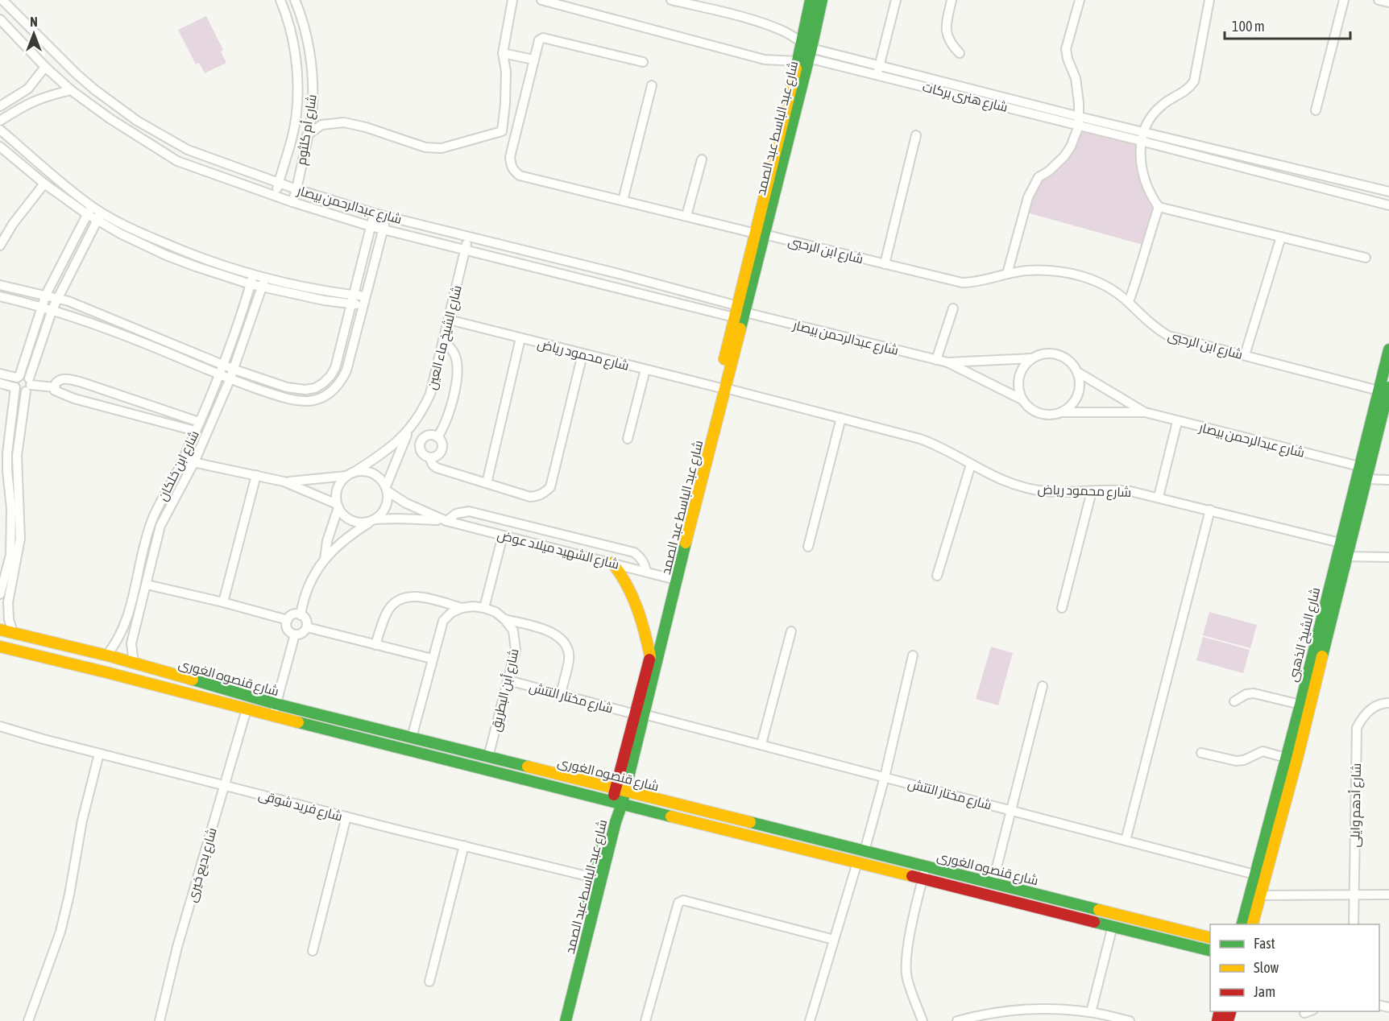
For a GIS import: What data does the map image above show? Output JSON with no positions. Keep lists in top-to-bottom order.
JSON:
{
  "streets": {
    "street": [
      "شارع هنرى بركات",
      "شارع عبد الباسط عبد الصمد",
      "شارع أم كلثوم",
      "شارع عبدالرحمن بيصار",
      "شارع ابن الرحبى",
      "شارع الشيخ ماء العين",
      "شارع محمود رياض",
      "شارع ابن خلكان",
      "شارع الشهيد ميلاد عوض",
      "شارع الشيخ الذهبى",
      "شارع قنصوه الغورى",
      "شارع أبن البطريق",
      "شارع مختار التتش",
      "شارع فريد شوقى",
      "شارع أدهم وايلى",
      "شارع بديع خيرى"
    ]
  },
  "crossings": [
    ["شارع هنرى بركات", "شارع عبد الباسط عبد الصمد"],
    ["شارع عبد الباسط عبد الصمد", "شارع عبدالرحمن بيصار"],
    ["شارع عبد الباسط عبد الصمد", "شارع ابن الرحبى"],
    ["شارع عبد الباسط عبد الصمد", "شارع محمود رياض"],
    ["شارع عبد الباسط عبد الصمد", "شارع الشهيد ميلاد عوض"],
    ["شارع عبد الباسط عبد الصمد", "شارع قنصوه الغورى"],
    ["شارع عبد الباسط عبد الصمد", "شارع مختار التتش"],
    ["شارع عبد الباسط عبد الصمد", "شارع فريد شوقى"],
    ["شارع أم كلثوم", "شارع عبدالرحمن بيصار"],
    ["شارع عبدالرحمن بيصار", "شارع الشيخ ماء العين"],
    ["شارع عبدالرحمن بيصار", "شارع الشيخ الذهبى"],
    ["شارع ابن الرحبى", "شارع الشيخ الذهبى"],
    ["شارع الشيخ ماء العين", "شارع محمود رياض"],
    ["شارع الشيخ ماء العين", "شارع الشهيد ميلاد عوض"],
    ["شارع محمود رياض", "شارع الشيخ الذهبى"],
    ["شارع ابن خلكان", "شارع قنصوه الغورى"],
    ["شارع الشيخ الذهبى", "شارع مختار التتش"],
    ["شارع قنصوه الغورى", "شارع أبن البطريق"],
    ["شارع قنصوه الغورى", "شارع بديع خيرى"],
    ["شارع أبن البطريق", "شارع مختار التتش"],
    ["شارع فريد شوقى", "شارع بديع خيرى"]
  ],
  "legend": ["Fast", "Slow", "Jam"],
  "scale_bar": "100 m",
  "north": "top"
}
